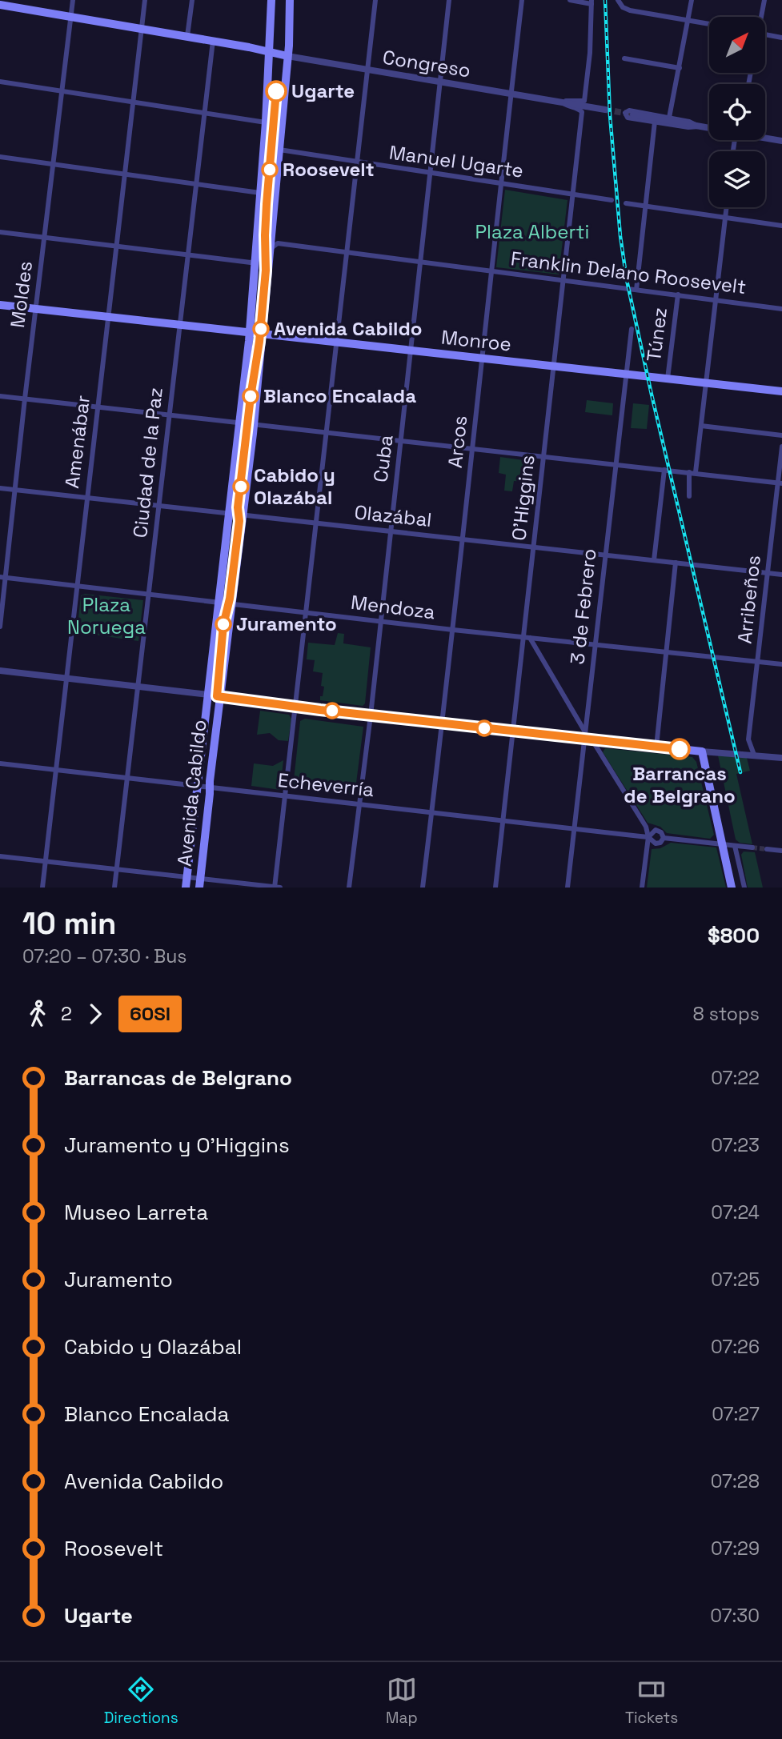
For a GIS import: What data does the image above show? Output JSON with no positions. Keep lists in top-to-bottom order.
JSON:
{
  "streets": {
    "main road": ["Monroe", "Avenida Cabildo"],
    "street": [
      "Congreso",
      "Manuel Ugarte",
      "Franklin Delano Roosevelt",
      "Moldes",
      "Túnez",
      "Amenábar",
      "Arcos",
      "Cuba",
      "Ciudad de la Paz",
      "O'Higgins",
      "Olazábal",
      "Arribeños",
      "3 de Febrero",
      "Mendoza",
      "Echeverría"
    ]
  },
  "crossings": [
    ["Congreso", "Arcos"],
    ["Congreso", "Cuba"],
    ["Congreso", "O'Higgins"],
    ["Congreso", "Avenida Cabildo"],
    ["Manuel Ugarte", "Arcos"],
    ["Manuel Ugarte", "Cuba"],
    ["Manuel Ugarte", "O'Higgins"],
    ["Manuel Ugarte", "Avenida Cabildo"],
    ["Franklin Delano Roosevelt", "Túnez"],
    ["Franklin Delano Roosevelt", "Arcos"],
    ["Franklin Delano Roosevelt", "Cuba"],
    ["Franklin Delano Roosevelt", "O'Higgins"],
    ["Franklin Delano Roosevelt", "Avenida Cabildo"],
    ["Moldes", "Monroe"],
    ["Moldes", "Olazábal"],
    ["Moldes", "Mendoza"],
    ["Túnez", "Monroe"],
    ["Monroe", "Amenábar"],
    ["Monroe", "Arcos"],
    ["Monroe", "Cuba"],
    ["Monroe", "Ciudad de la Paz"],
    ["Monroe", "O'Higgins"],
    ["Monroe", "3 de Febrero"],
    ["Monroe", "Avenida Cabildo"],
    ["Amenábar", "Olazábal"],
    ["Amenábar", "Mendoza"],
    ["Amenábar", "Echeverría"],
    ["Arcos", "Olazábal"],
    ["Arcos", "Mendoza"],
    ["Arcos", "Echeverría"],
    ["Cuba", "Olazábal"],
    ["Cuba", "Mendoza"],
    ["Cuba", "Echeverría"],
    ["Ciudad de la Paz", "Olazábal"],
    ["Ciudad de la Paz", "Mendoza"],
    ["Ciudad de la Paz", "Echeverría"],
    ["O'Higgins", "Olazábal"],
    ["O'Higgins", "Mendoza"],
    ["O'Higgins", "Echeverría"],
    ["Olazábal", "Arribeños"],
    ["Olazábal", "3 de Febrero"],
    ["Olazábal", "Avenida Cabildo"],
    ["Arribeños", "Mendoza"],
    ["3 de Febrero", "Mendoza"],
    ["3 de Febrero", "Echeverría"],
    ["Mendoza", "Avenida Cabildo"],
    ["Echeverría", "Avenida Cabildo"]
  ],
  "parks": ["Plaza Alberti", "Plaza Noruega"],
  "places": [
    "Ugarte",
    "Roosevelt",
    "Avenida Cabildo",
    "Blanco Encalada",
    "Cabido y Olazábal",
    "Juramento",
    "Barrancas de Belgrano"
  ],
  "lines": ["bus line 60SI"],
  "north": "top right",
  "page": {
    "heading": ["10 min", "07:20 – 07:30 · Bus", "$800"],
    "legs": ["2", "60SI", "8 stops"],
    "list": [
      {
        "name": "Barrancas de Belgrano",
        "value": "07:22"
      },
      {
        "name": "Juramento y O'Higgins",
        "value": "07:23"
      },
      {
        "name": "Museo Larreta",
        "value": "07:24"
      },
      {
        "name": "Juramento",
        "value": "07:25"
      },
      {
        "name": "Cabido y Olazábal",
        "value": "07:26"
      },
      {
        "name": "Blanco Encalada",
        "value": "07:27"
      },
      {
        "name": "Avenida Cabildo",
        "value": "07:28"
      },
      {
        "name": "Roosevelt",
        "value": "07:29"
      },
      {
        "name": "Ugarte",
        "value": "07:30"
      }
    ],
    "tabs": ["Directions", "Map", "Tickets"]
  }
}
